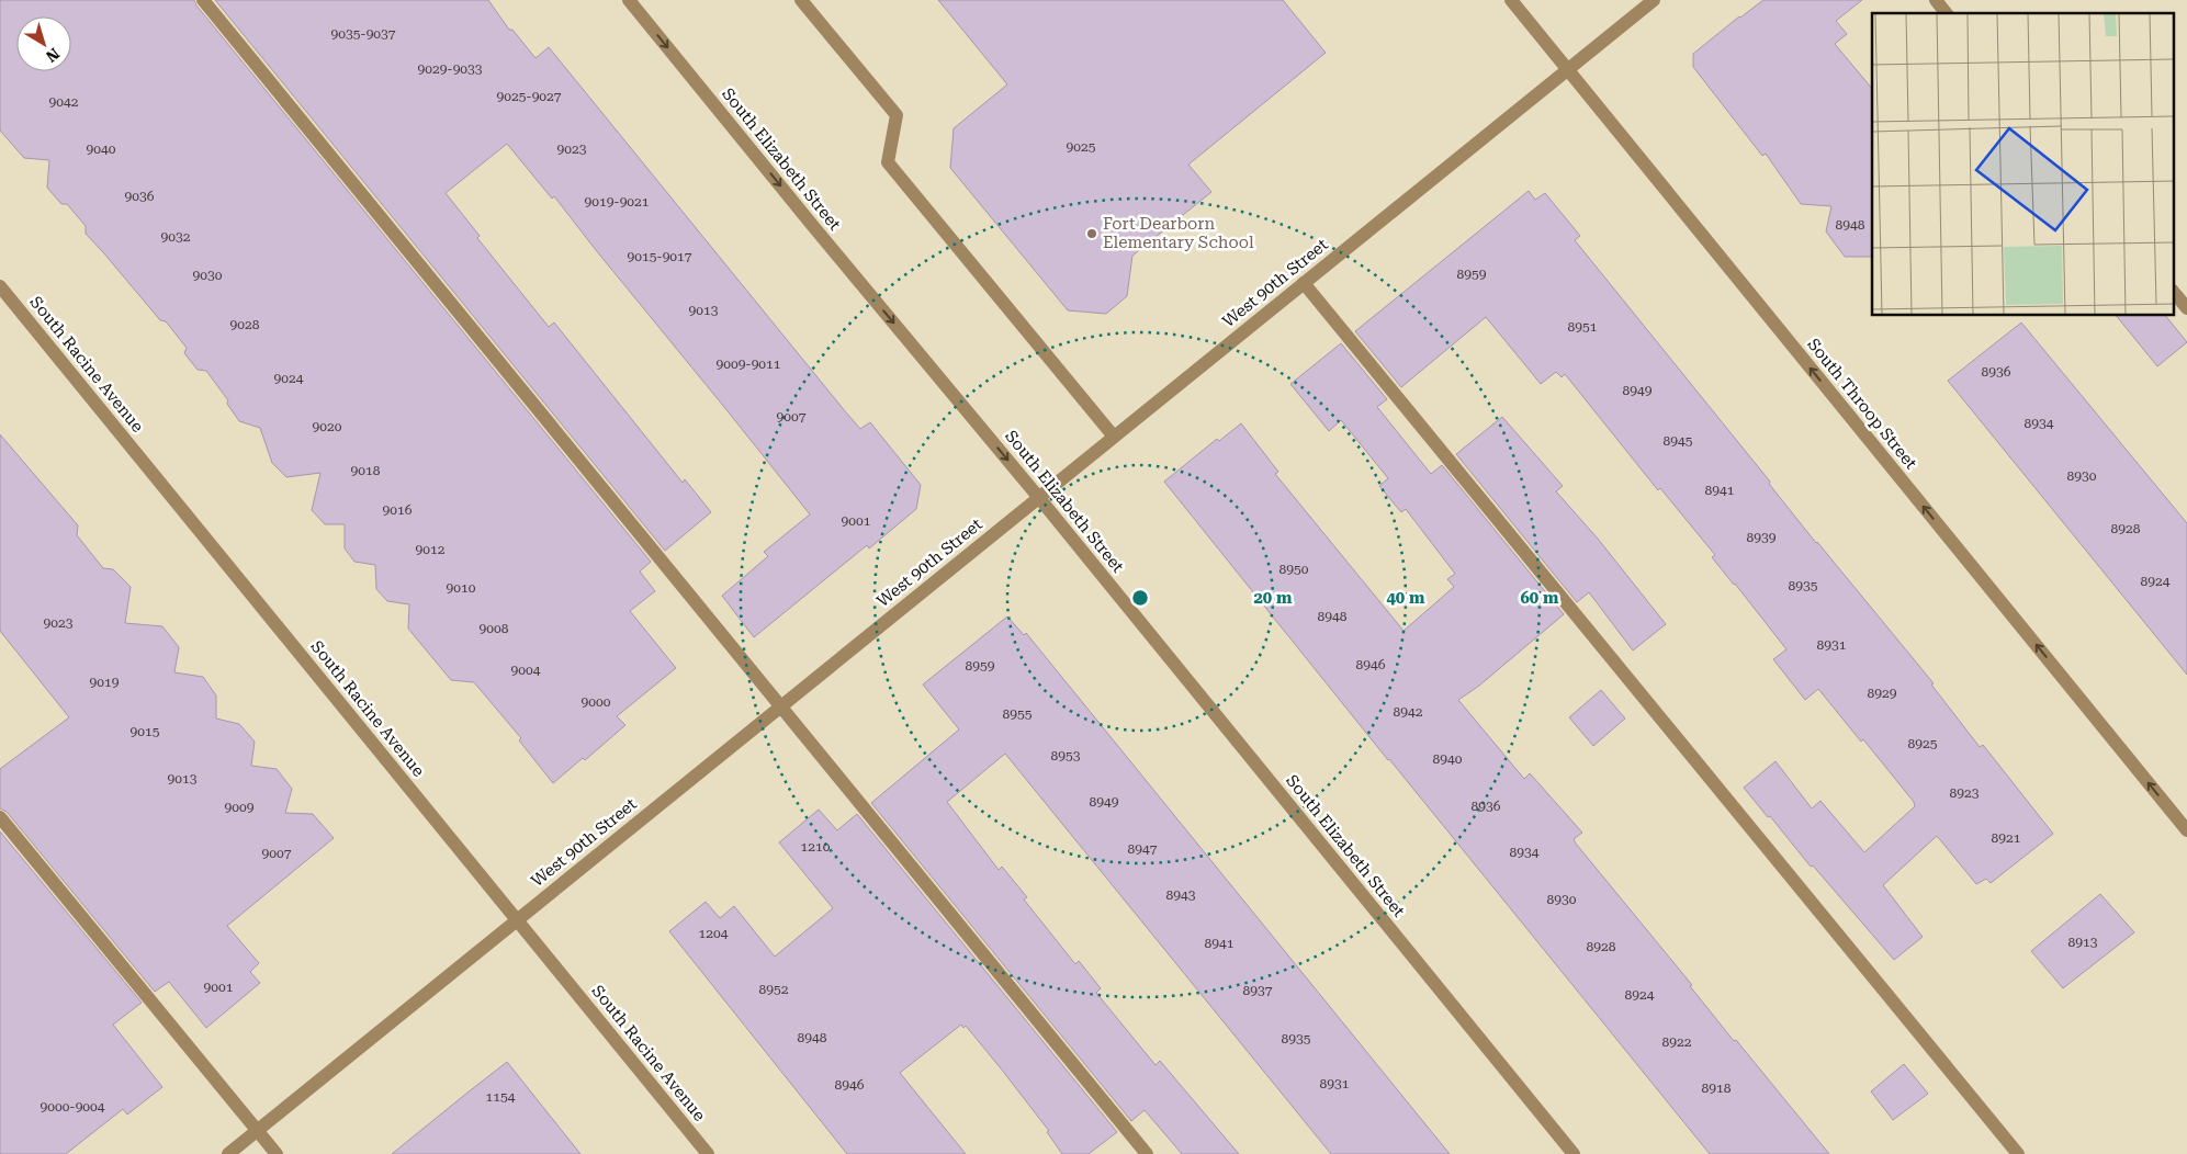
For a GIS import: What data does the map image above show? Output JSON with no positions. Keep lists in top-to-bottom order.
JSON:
{
  "streets": {
    "street": [
      "South Elizabeth Street",
      "West 90th Street",
      "South Racine Avenue",
      "South Throop Street"
    ]
  },
  "crossings": [
    ["South Elizabeth Street", "West 90th Street"],
    ["West 90th Street", "South Racine Avenue"],
    ["West 90th Street", "South Throop Street"]
  ],
  "one_way": ["South Throop Street"],
  "places": ["Fort Dearborn Elementary School"],
  "house_numbers": [
    "9035-9037",
    "9029-9033",
    "9025-9027",
    "9042",
    "9025",
    "9040",
    "9023",
    "9036",
    "9019-9021",
    "8948",
    "9032",
    "9015-9017",
    "8959",
    "9030",
    "9013",
    "9028",
    "8951",
    "9009-9011",
    "8936",
    "9024",
    "8949",
    "9007",
    "8934",
    "9020",
    "8945",
    "9018",
    "8930",
    "8941",
    "9016",
    "9001",
    "8928",
    "8939",
    "9012",
    "8950",
    "8924",
    "8935",
    "9010",
    "8948",
    "9023",
    "9008",
    "8931",
    "8946",
    "8959",
    "9004",
    "9019",
    "8929",
    "9000",
    "8942",
    "8955",
    "9015",
    "8925",
    "8953",
    "8940",
    "9013",
    "8923",
    "8949",
    "8936",
    "9009",
    "8921",
    "1210",
    "8947",
    "8934",
    "9007",
    "8943",
    "8930",
    "1204",
    "8913",
    "8941",
    "8928",
    "9001",
    "8952",
    "8937",
    "8924",
    "8948",
    "8935",
    "8922",
    "8931",
    "8946",
    "8918",
    "1154",
    "9000-9004"
  ],
  "north": "bottom right",
  "rings": ["20 m", "40 m", "60 m"]
}
